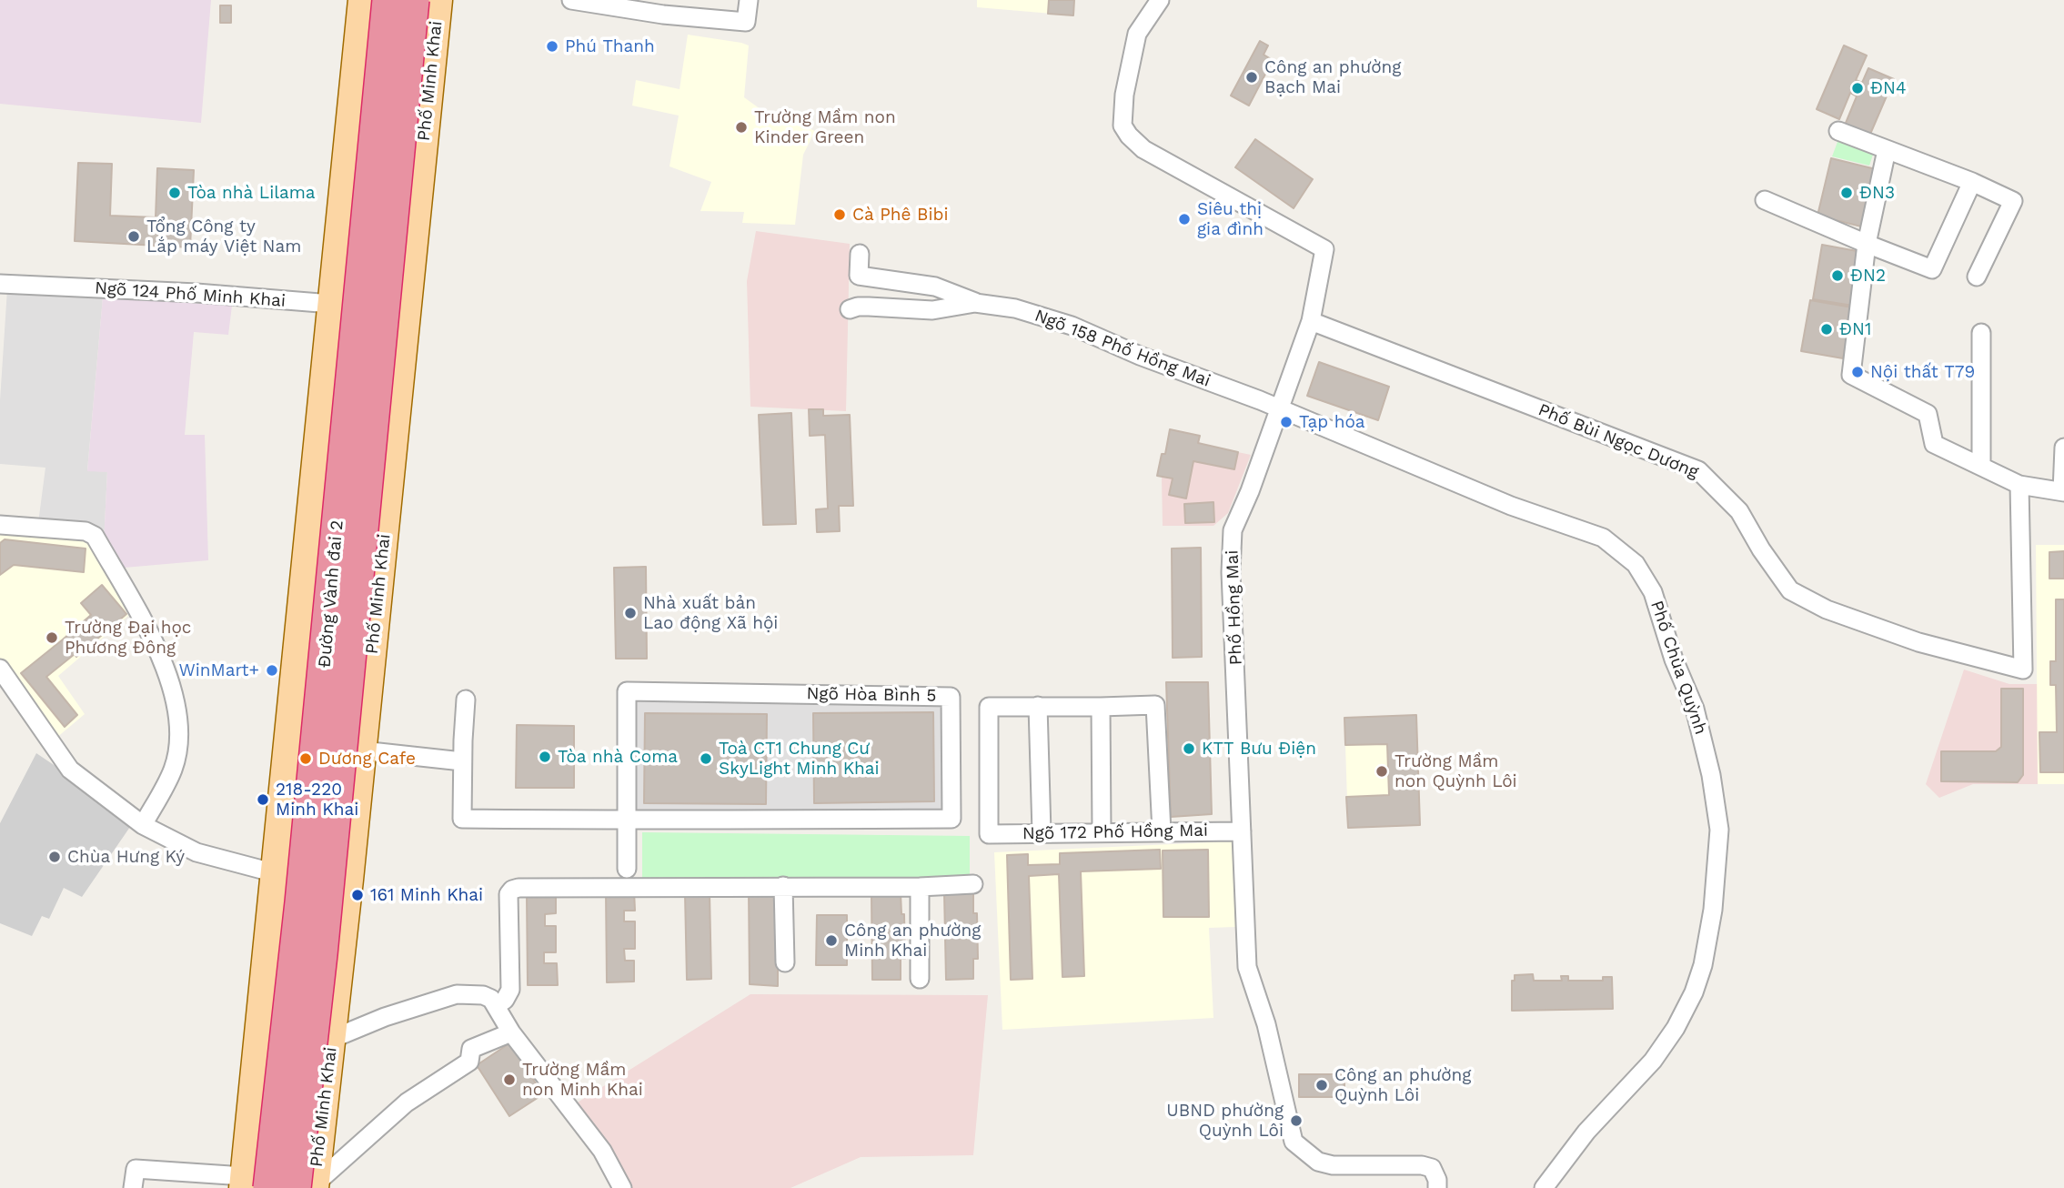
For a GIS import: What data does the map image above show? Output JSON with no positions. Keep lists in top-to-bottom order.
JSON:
{
  "streets": {
    "highway": ["Đường Vành đai 2"],
    "main road": ["Phố Minh Khai"],
    "street": [
      "Ngõ 124 Phố Minh Khai",
      "Ngõ 158 Phố Hồng Mai",
      "Phố Bùi Ngọc Dương",
      "Phố Hồng Mai",
      "Phố Chùa Quỳnh",
      "Ngõ Hòa Bình 5",
      "Ngõ 172 Phố Hồng Mai"
    ]
  },
  "crossings": [
    ["Phố Minh Khai", "Đường Vành đai 2"],
    ["Ngõ 158 Phố Hồng Mai", "Phố Hồng Mai"],
    ["Ngõ 158 Phố Hồng Mai", "Phố Chùa Quỳnh"],
    ["Phố Bùi Ngọc Dương", "Phố Hồng Mai"],
    ["Phố Hồng Mai", "Phố Chùa Quỳnh"],
    ["Phố Hồng Mai", "Ngõ 172 Phố Hồng Mai"]
  ],
  "places": [
    "Phú Thanh",
    "Công an phường Bạch Mai",
    "ĐN4",
    "Trường Mầm non Kinder Green",
    "Tòa nhà Lilama",
    "ĐN3",
    "Cà Phê Bibi",
    "Siêu thị gia đình",
    "Tổng Công ty Lắp máy Việt Nam",
    "ĐN2",
    "ĐN1",
    "Nội thất T79",
    "Tạp hóa",
    "Nhà xuất bản Lao động Xã hội",
    "Trường Đại học Phương Đông",
    "WinMart+",
    "KTT Bưu Điện",
    "Tòa nhà Coma",
    "Dương Cafe",
    "Toà CT1 Chung Cư SkyLight Minh Khai",
    "Trường Mầm non Quỳnh Lôi",
    "218-220 Minh Khai",
    "Chùa Hưng Ký",
    "161 Minh Khai",
    "Công an phường Minh Khai",
    "Trường Mầm non Minh Khai",
    "Công an phường Quỳnh Lôi",
    "UBND phường Quỳnh Lôi"
  ]
}
